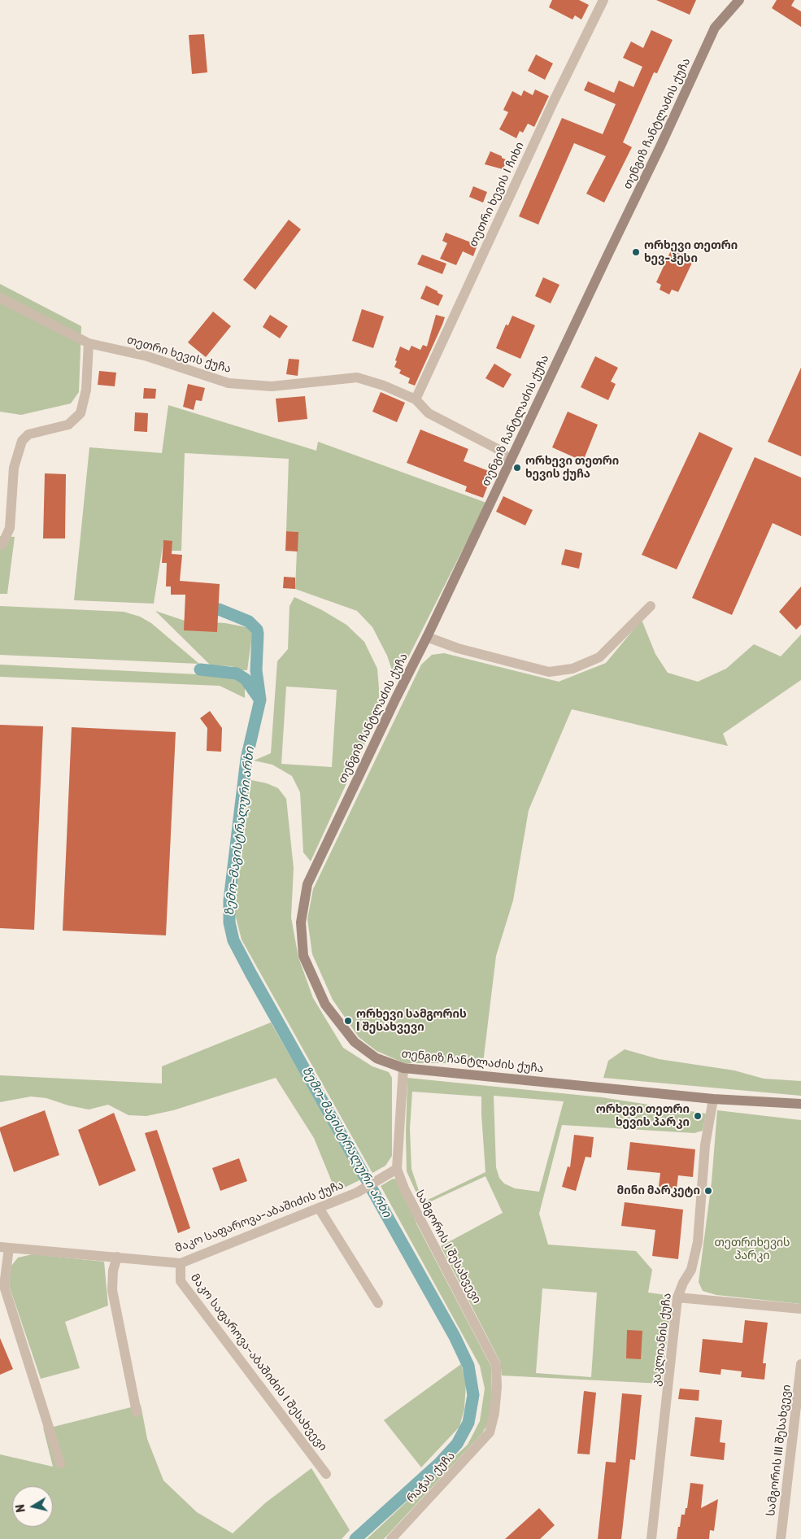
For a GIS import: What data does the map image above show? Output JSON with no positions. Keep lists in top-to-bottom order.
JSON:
{
  "streets": {
    "street": [
      "თენგიზ ჩანტლაძის ქუჩა",
      "თეთრი ხევის I ჩიხი",
      "თეთრი ხევის ქუჩა",
      "მაკო საფაროვა-აბაშიძის ქუჩა",
      "სამგორის I შესახვევი",
      "კაკლიანის ქუჩა",
      "მაკო საფაროვა-აბაშიძის I შესახვევი",
      "სამგორის III შესახვევი",
      "რაჭას ქუჩა"
    ]
  },
  "crossings": [
    ["თენგიზ ჩანტლაძის ქუჩა", "თეთრი ხევის ქუჩა"],
    ["თენგიზ ჩანტლაძის ქუჩა", "სამგორის I შესახვევი"],
    ["თენგიზ ჩანტლაძის ქუჩა", "კაკლიანის ქუჩა"],
    ["თეთრი ხევის I ჩიხი", "თეთრი ხევის ქუჩა"],
    ["მაკო საფაროვა-აბაშიძის ქუჩა", "სამგორის I შესახვევი"],
    ["მაკო საფაროვა-აბაშიძის ქუჩა", "მაკო საფაროვა-აბაშიძის I შესახვევი"],
    ["სამგორის I შესახვევი", "რაჭას ქუჩა"]
  ],
  "water": ["ზემო-მაგისტრალური არხი"],
  "parks": ["თეთრიხევის პარკი"],
  "places": [
    "ორხევი თეთრი ხევ-ჰესი",
    "ორხევი თეთრი ხევის ქუჩა",
    "ორხევი სამგორის I შესახვევი",
    "ორხევი თეთრი ხევის პარკი",
    "მინი მარკეტი"
  ],
  "north": "left"
}
